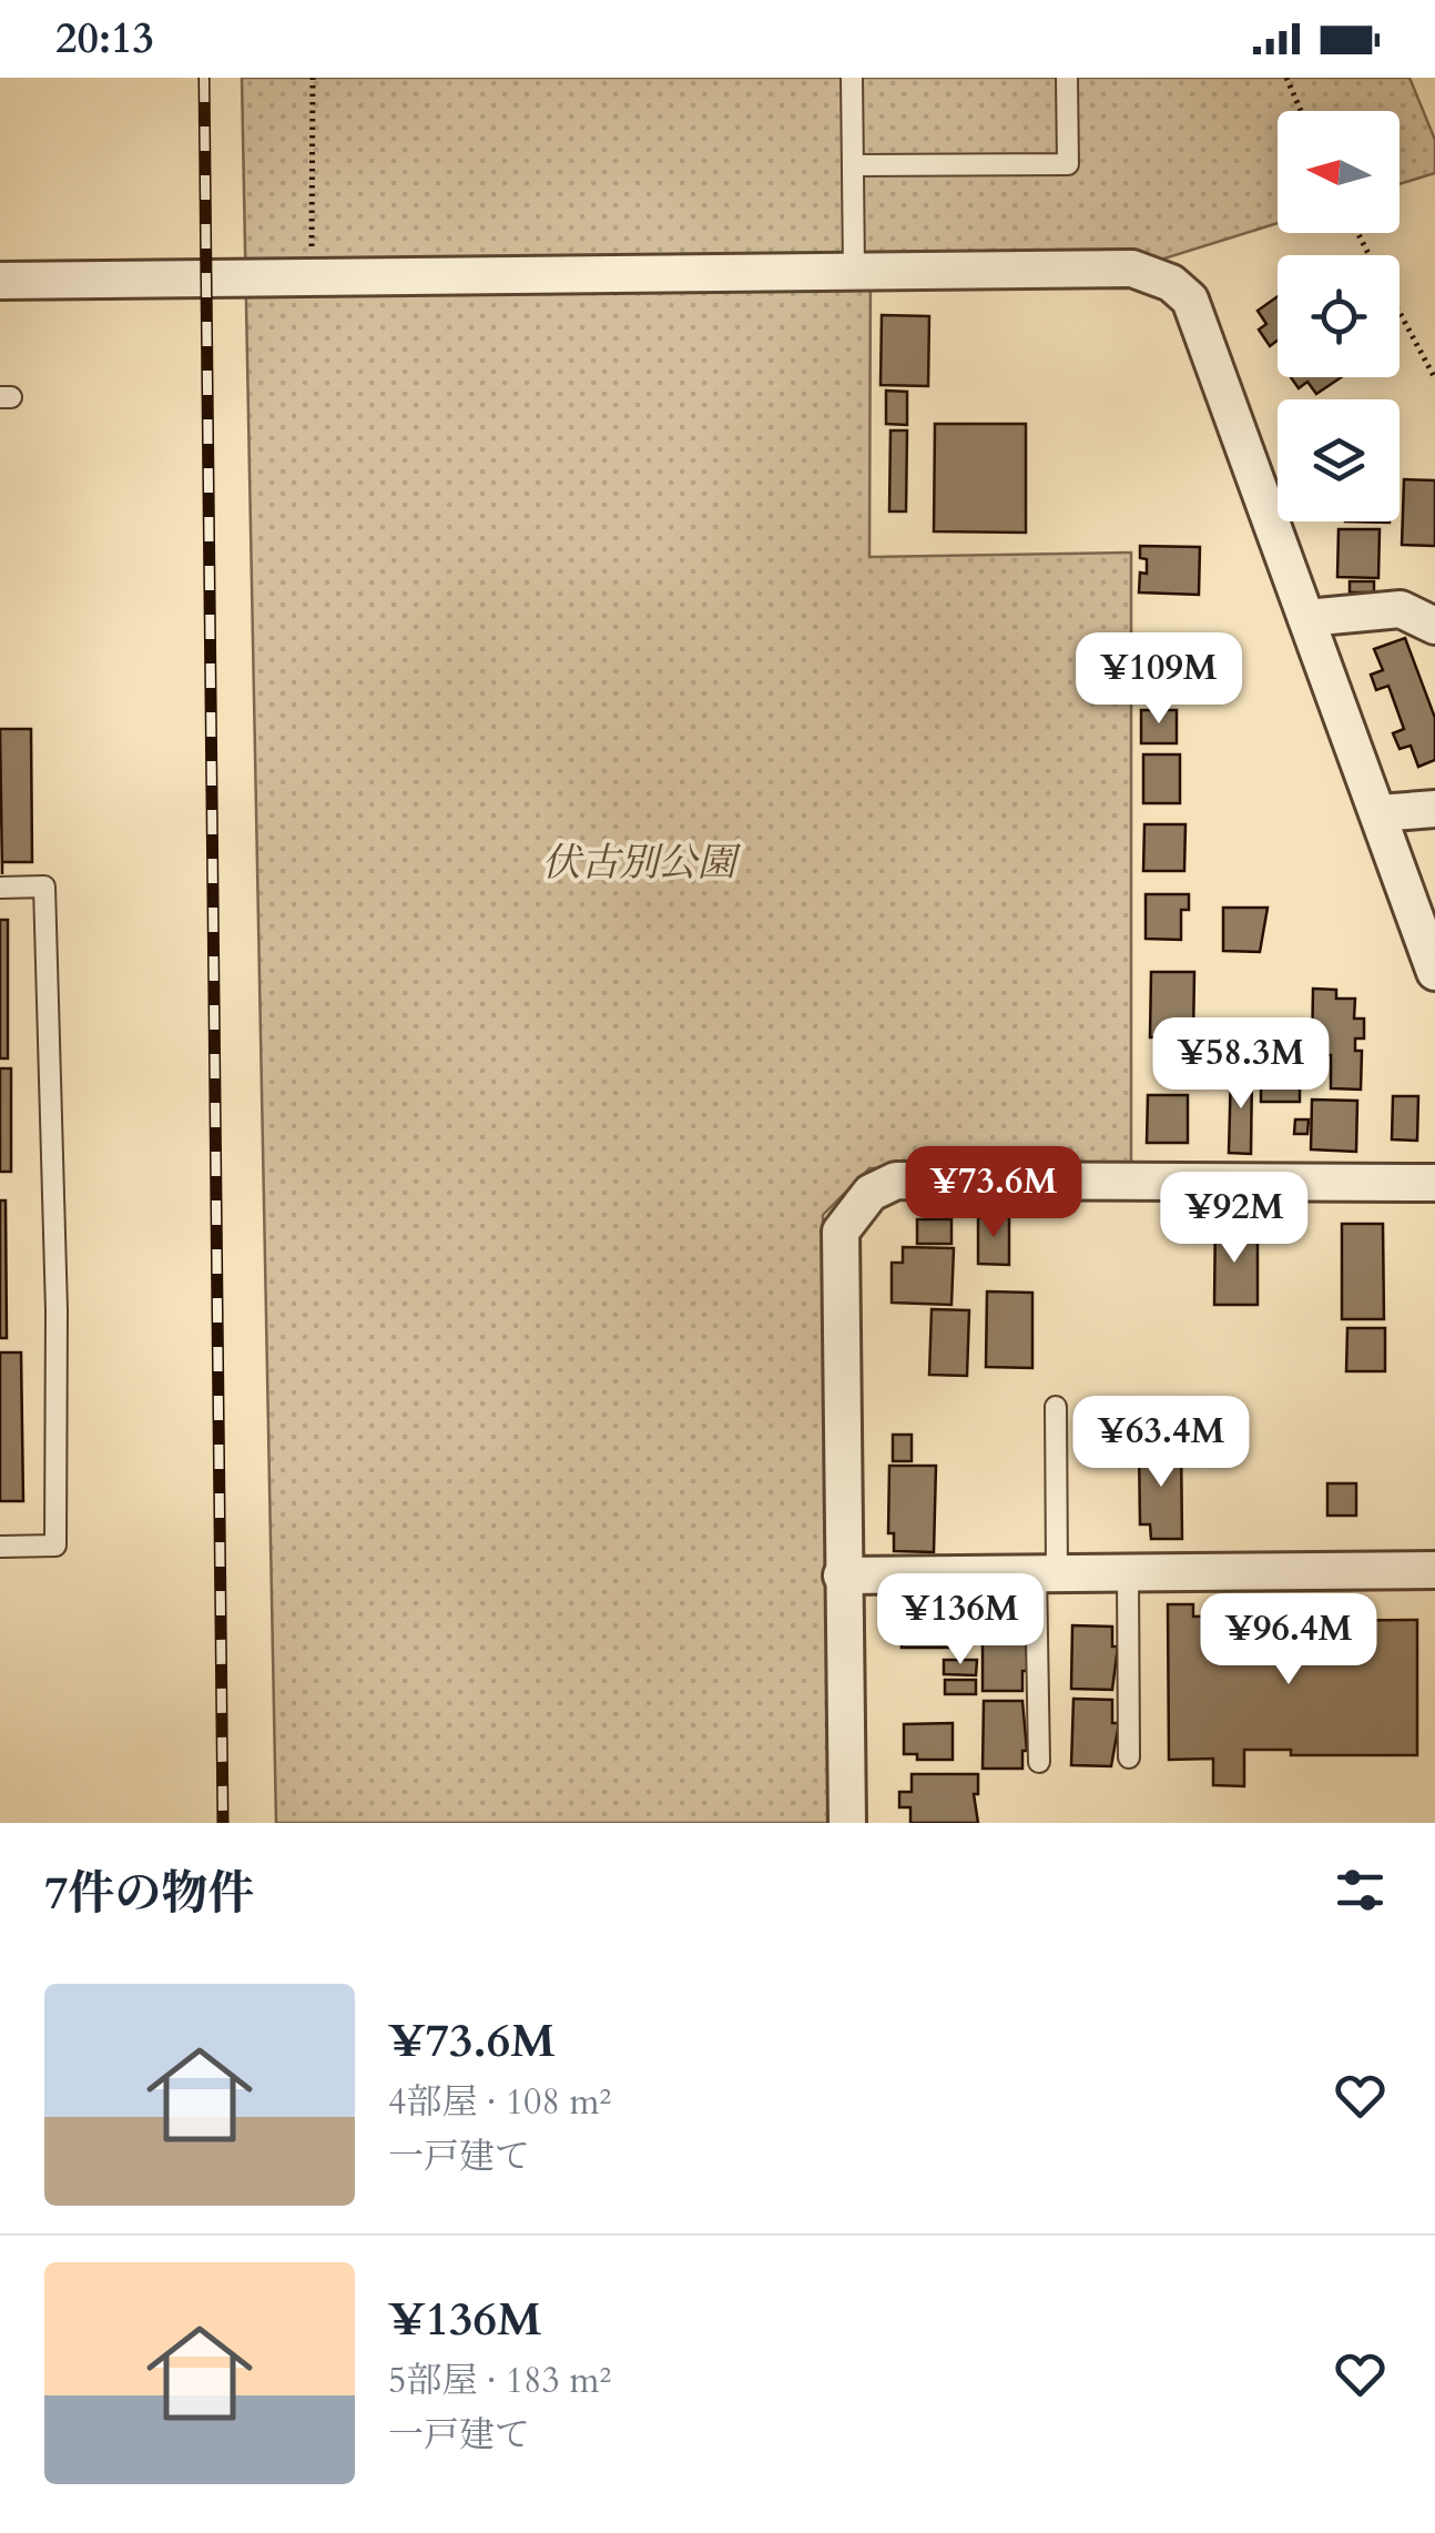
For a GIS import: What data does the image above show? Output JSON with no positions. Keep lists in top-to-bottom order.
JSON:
{
  "parks": ["伏古別公園"],
  "north": "left",
  "page": {
    "status": "20:13",
    "price": [
      "¥109M",
      "¥58.3M",
      "¥73.6M",
      "¥92M",
      "¥63.4M",
      "¥136M",
      "¥96.4M"
    ],
    "heading": "7件の物件",
    "list": [
      {
        "name": "¥73.6M",
        "note": "4部屋 · 108 m² · 一戸建て"
      },
      {
        "name": "¥136M",
        "note": "5部屋 · 183 m² · 一戸建て"
      }
    ]
  }
}
